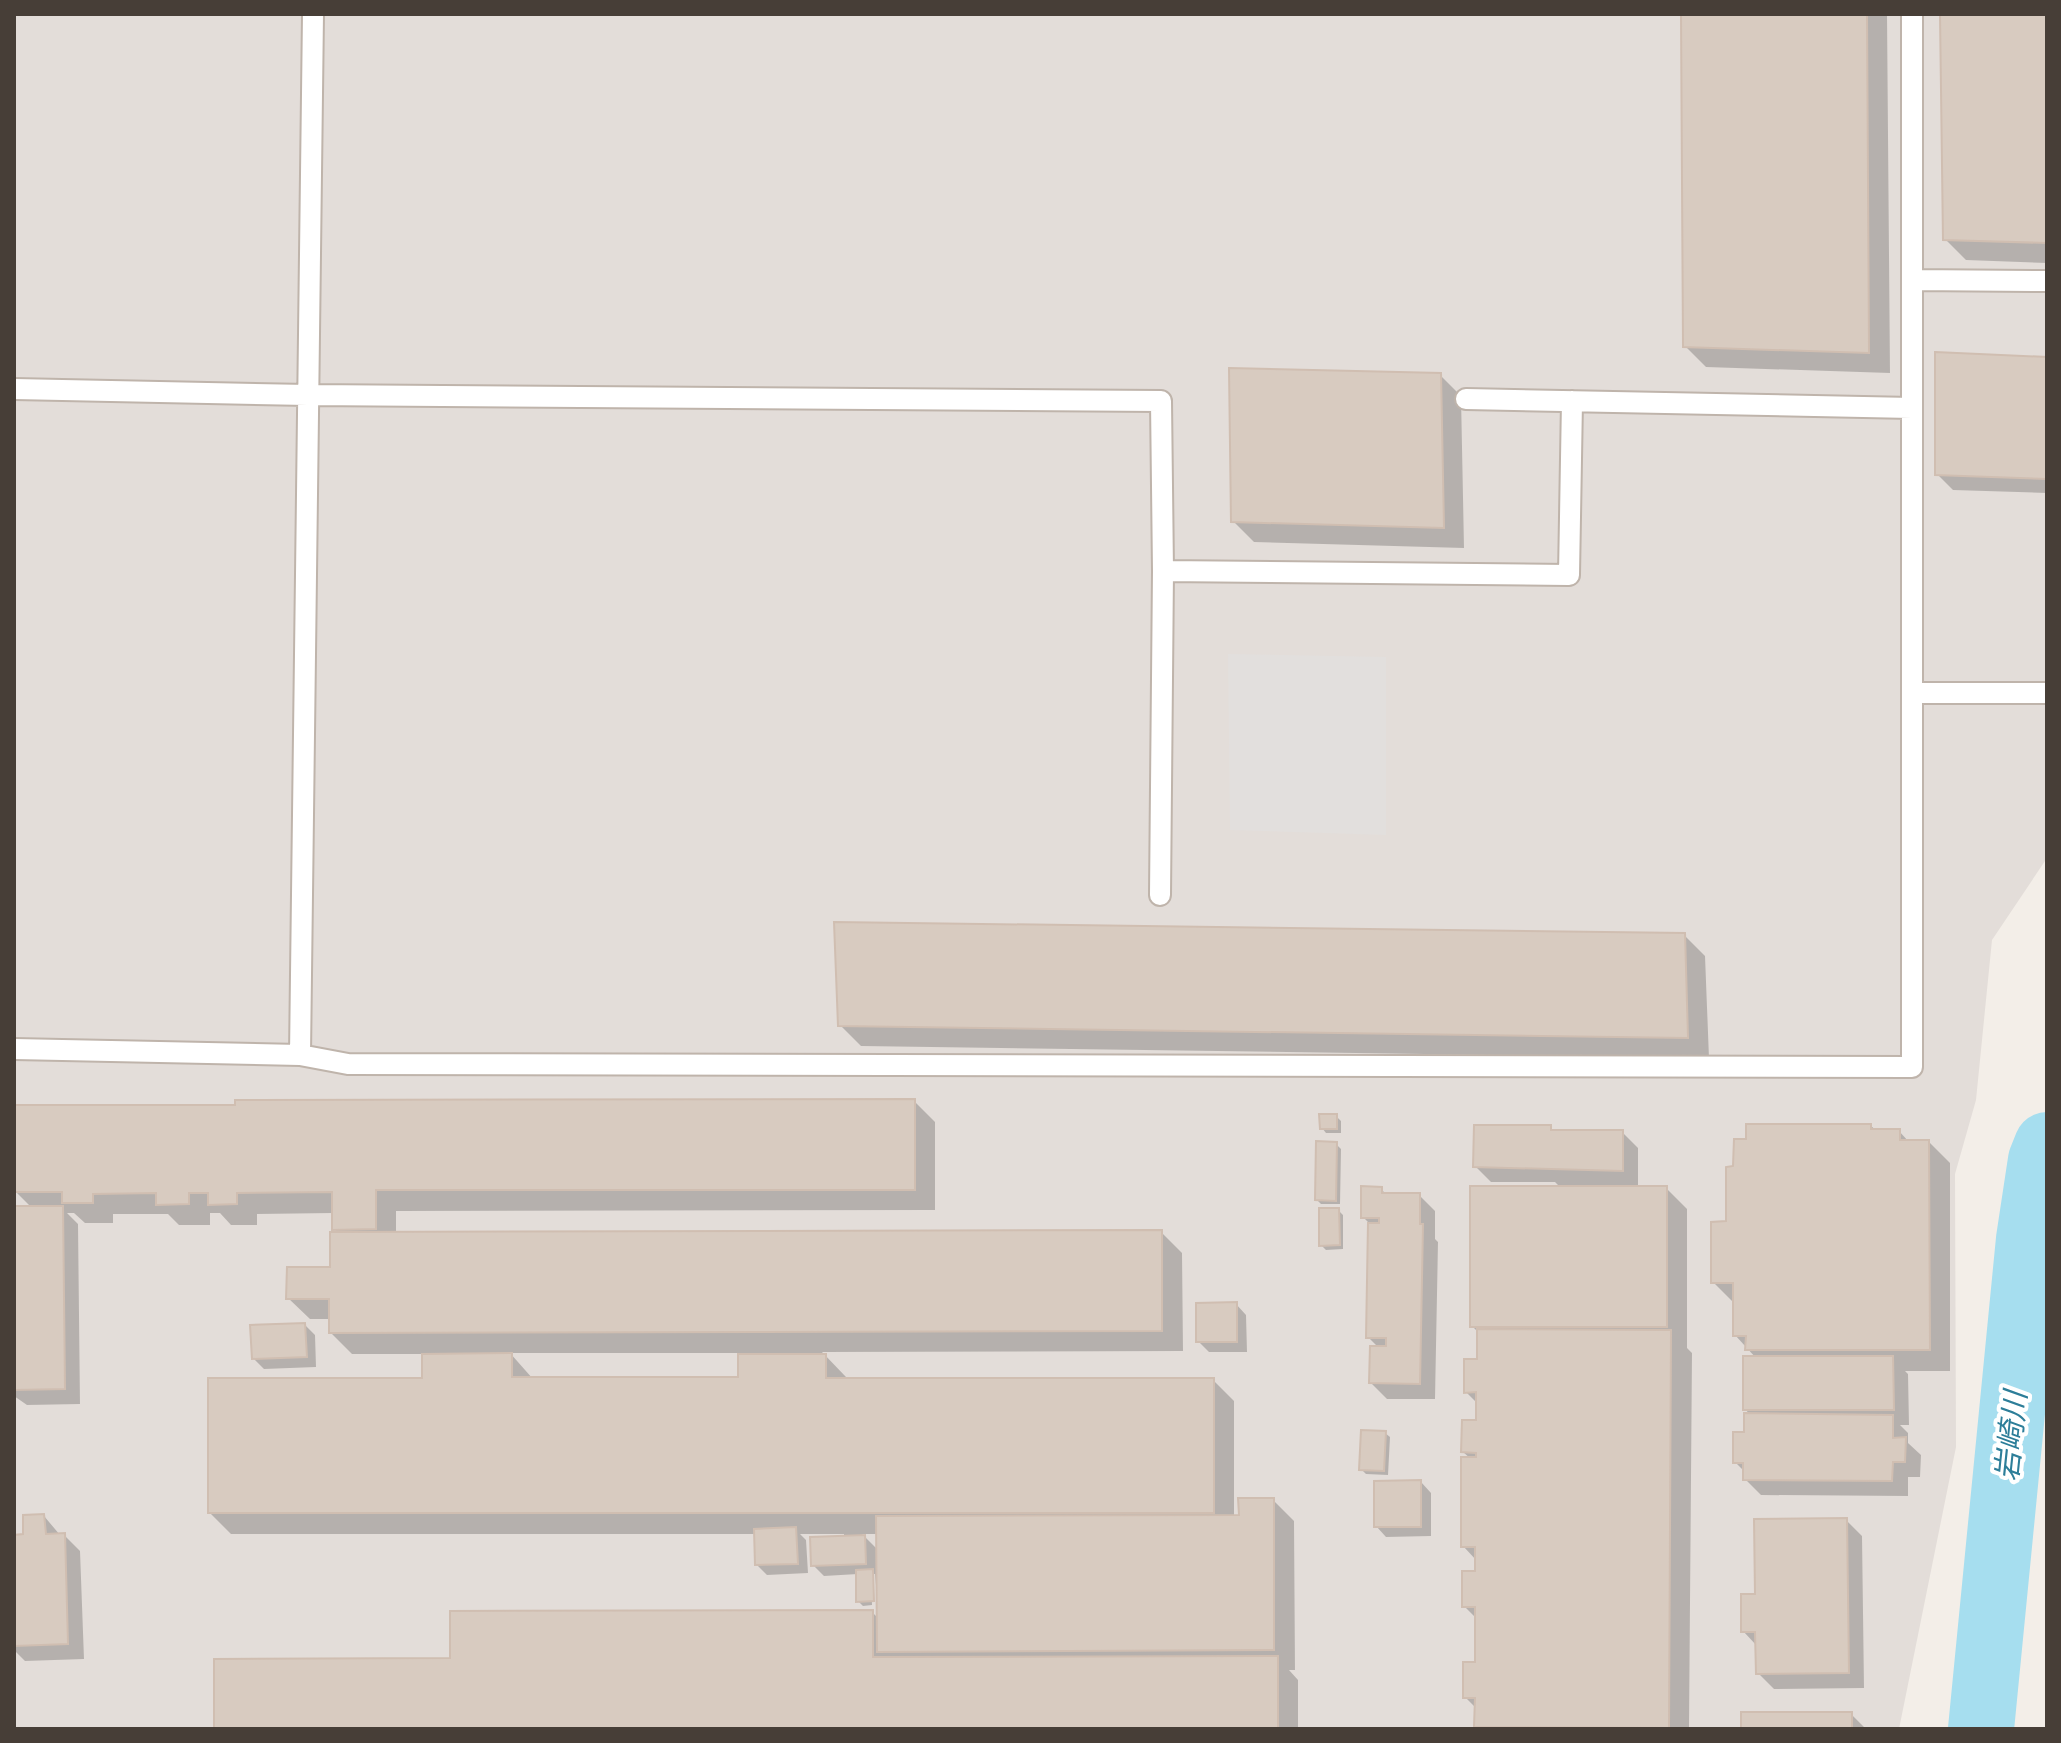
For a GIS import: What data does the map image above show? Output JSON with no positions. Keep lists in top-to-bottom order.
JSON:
{
  "water": ["岩崎川"]
}
